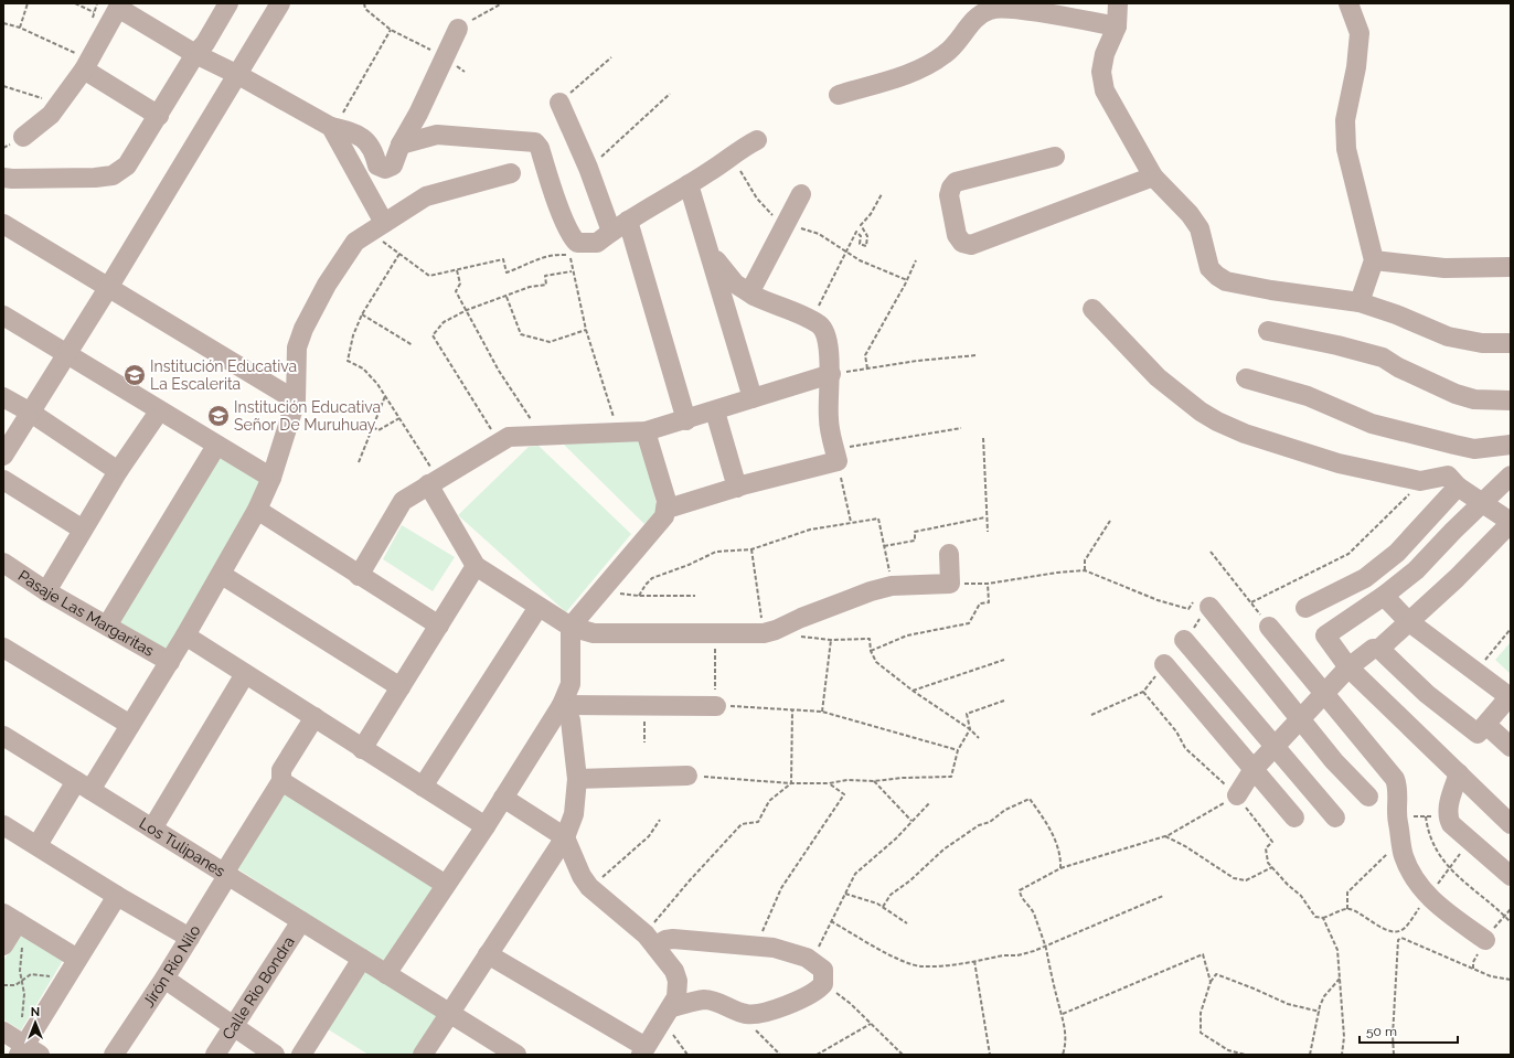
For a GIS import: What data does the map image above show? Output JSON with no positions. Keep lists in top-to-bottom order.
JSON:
{
  "streets": {
    "street": [
      "Pasaje Las Margaritas",
      "Los Tulipanes",
      "Jirón Rio Nilo",
      "Calle Rio Bondra"
    ]
  },
  "crossings": [
    ["Los Tulipanes", "Jirón Rio Nilo"],
    ["Los Tulipanes", "Calle Rio Bondra"]
  ],
  "places": {
    "school or university": ["Institución Educativa La Escalerita", "Institución Educativa Señor De Muruhuay"]
  },
  "scale_bar": "50 m",
  "north": "top"
}
